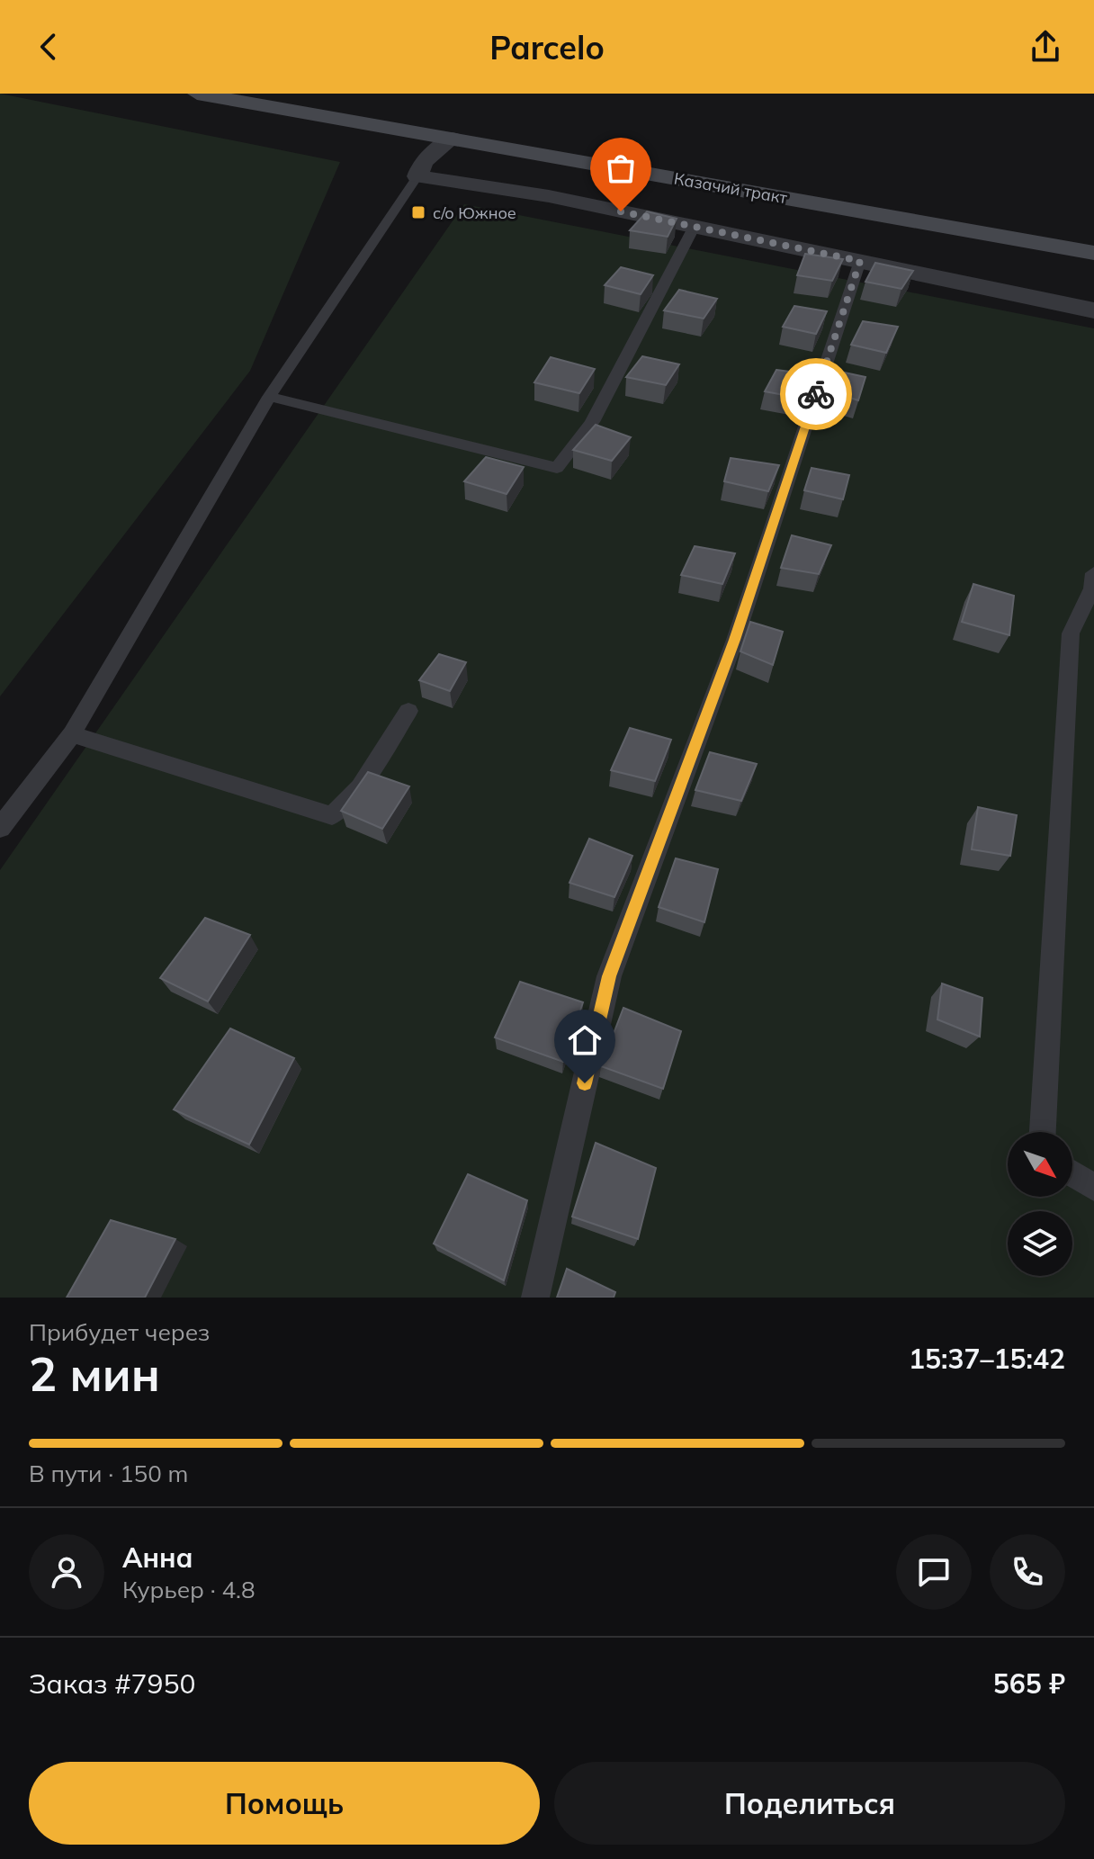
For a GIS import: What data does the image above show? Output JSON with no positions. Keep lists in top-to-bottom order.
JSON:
{
  "streets": {
    "main road": ["Казачий тракт"]
  },
  "places": {
    "transit": ["с/о Южное"]
  },
  "north": "bottom right",
  "page": {
    "header": "Parcelo",
    "heading": ["2 мин", "Прибудет через", "15:37–15:42"],
    "panel": [
      "Анна",
      "Курьер · 4.8",
      "Заказ #7950",
      "565 ₽"
    ],
    "bar": "В пути · 150 m",
    "buttons": ["Помощь", "Поделиться"]
  }
}
